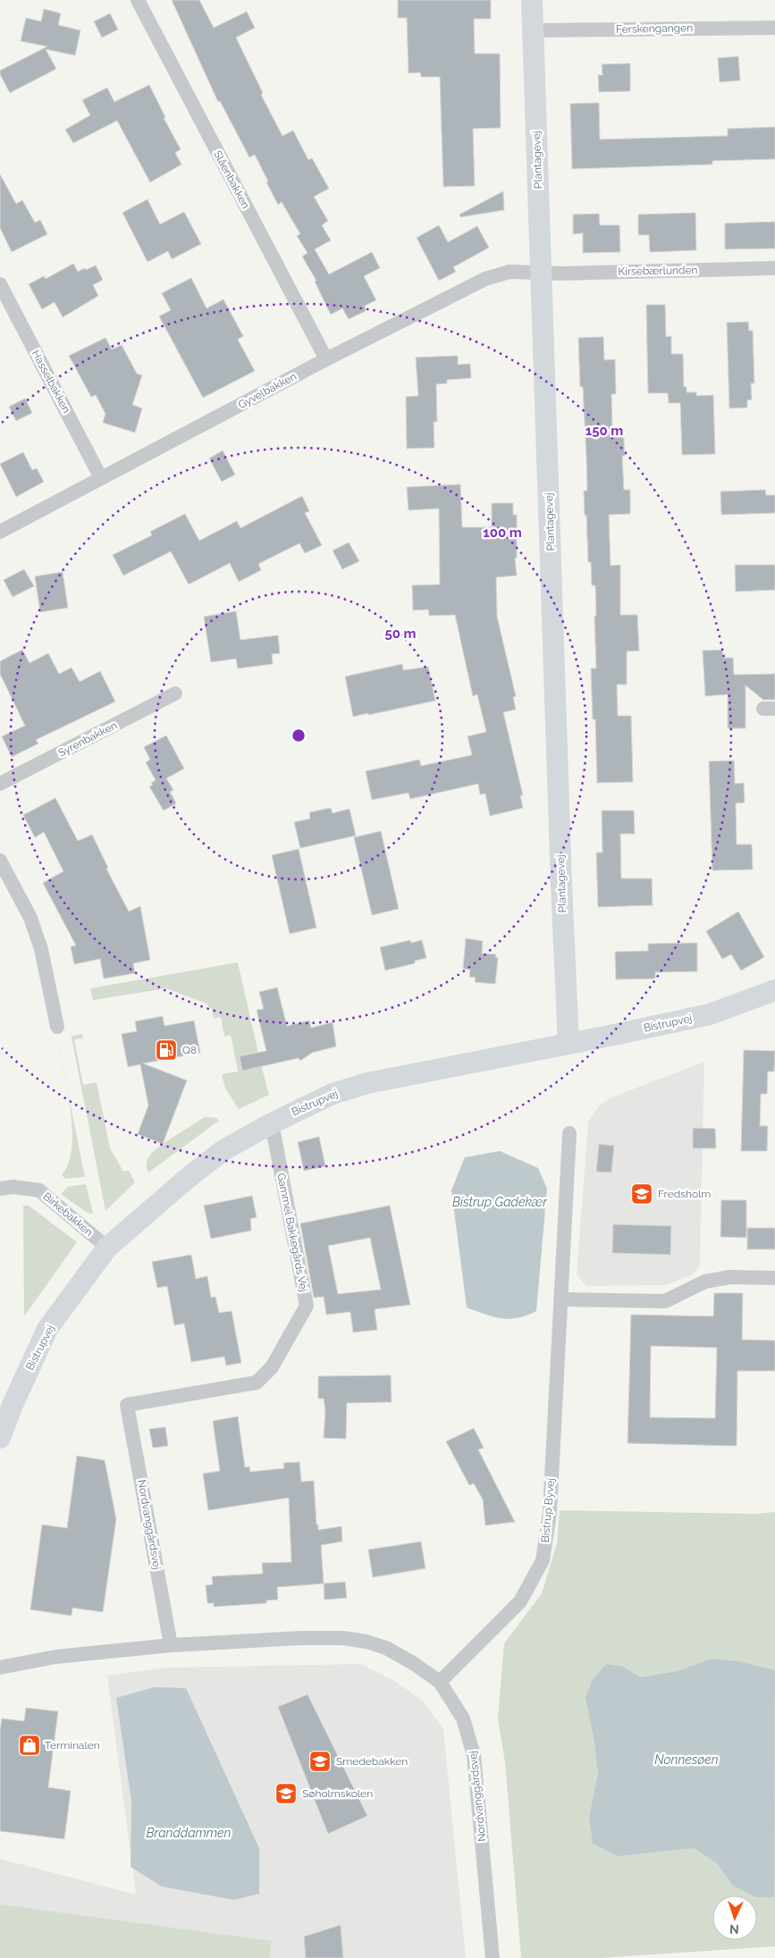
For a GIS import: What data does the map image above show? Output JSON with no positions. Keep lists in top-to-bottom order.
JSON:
{
  "streets": {
    "street": [
      "Ferskengangen",
      "Plantagevej",
      "Slåenbakken",
      "Kirsebærlunden",
      "Hasselbakken",
      "Gyvelbakken",
      "Syrenbakken",
      "Bistrupvej",
      "Birkebakken",
      "Gammel Bakkegårds Vej",
      "Bistrup Byvej",
      "Nordvanggårdsvej"
    ]
  },
  "crossings": [
    ["Ferskengangen", "Plantagevej"],
    ["Plantagevej", "Kirsebærlunden"],
    ["Plantagevej", "Gyvelbakken"],
    ["Plantagevej", "Bistrupvej"],
    ["Slåenbakken", "Gyvelbakken"],
    ["Kirsebærlunden", "Gyvelbakken"],
    ["Hasselbakken", "Gyvelbakken"],
    ["Bistrupvej", "Birkebakken"],
    ["Bistrupvej", "Gammel Bakkegårds Vej"],
    ["Gammel Bakkegårds Vej", "Nordvanggårdsvej"],
    ["Bistrup Byvej", "Nordvanggårdsvej"]
  ],
  "water": ["Bistrup Gadekær", "Nonnesøen", "Branddammen"],
  "places": {
    "fuel station": ["Q8"],
    "school or university": ["Fredsholm", "Smedebakken", "Søholmskolen"],
    "shop": ["Terminalen"]
  },
  "north": "bottom",
  "rings": ["150 m", "100 m", "50 m"]
}
